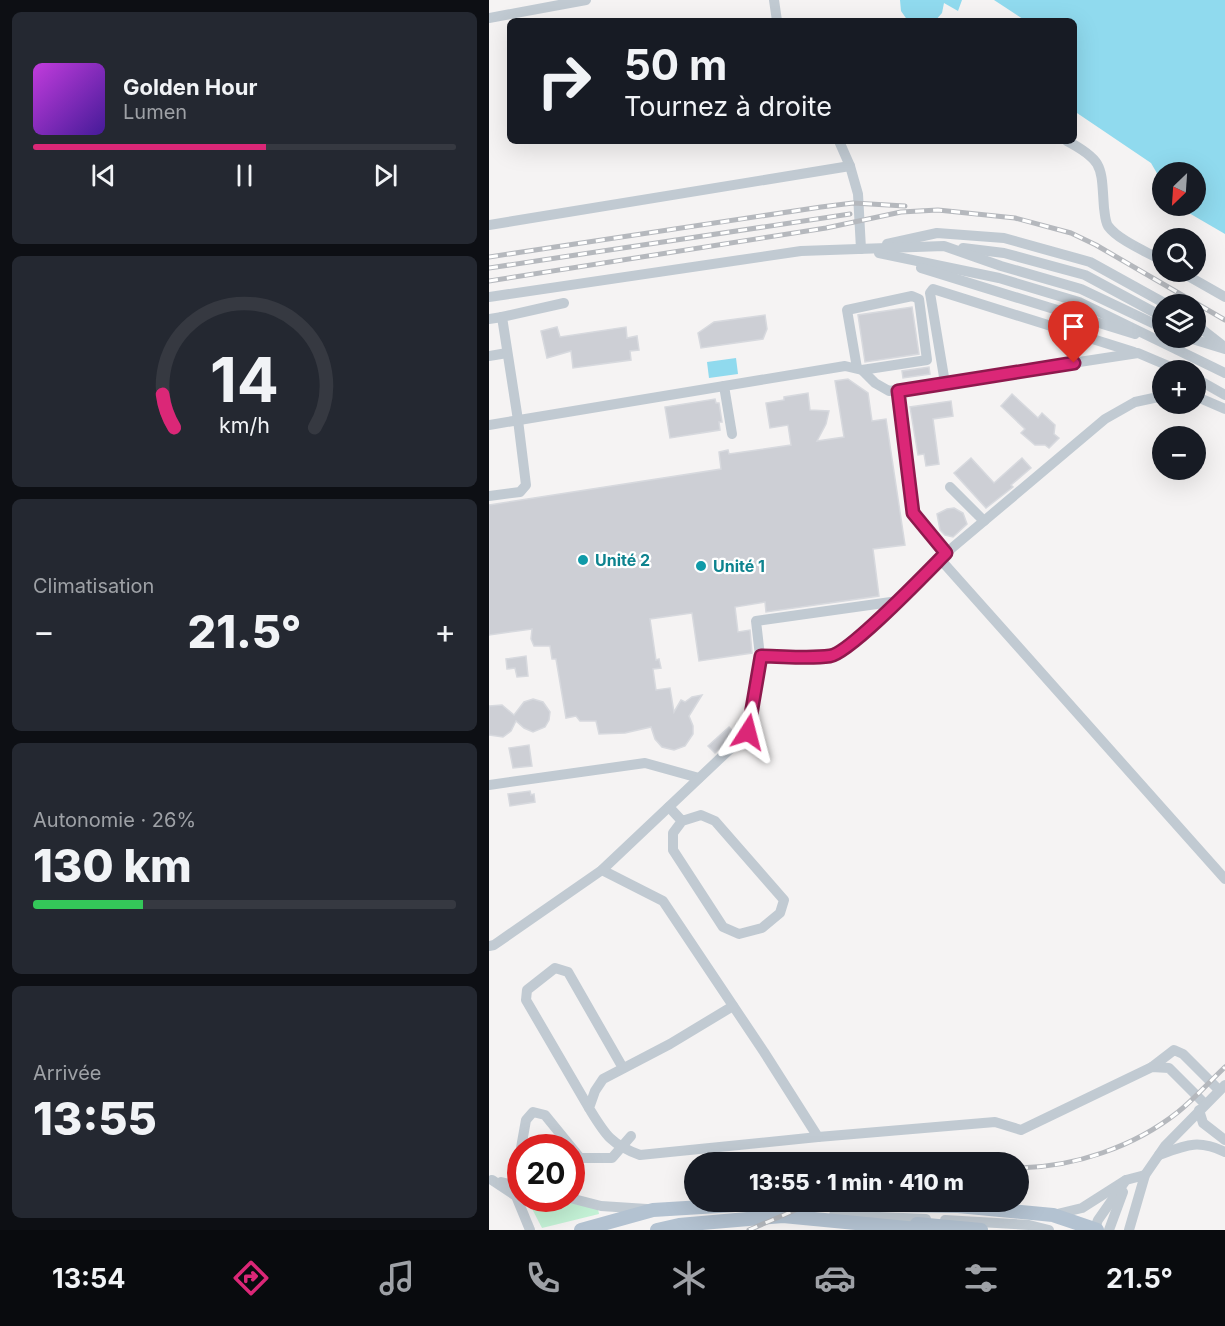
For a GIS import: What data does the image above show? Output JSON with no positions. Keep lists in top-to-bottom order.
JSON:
{
  "places": ["Unité 2", "Unité 1"],
  "north": "bottom left",
  "page": {
    "turn": ["50 m", "Tournez à droite"],
    "song": ["Golden Hour", "Lumen"],
    "map_buttons": ["+", "−"],
    "tile": [
      "Climatisation",
      ["Autonomie · 26%", "130 km"],
      ["Arrivée", "13:55"]
    ],
    "heat": ["−", "21.5°", "+"],
    "limit": "20",
    "trip": "13:55 · 1 min · 410 m",
    "tabs": ["13:54", "21.5°"],
    "gauge": ["14", "km/h"]
  }
}
